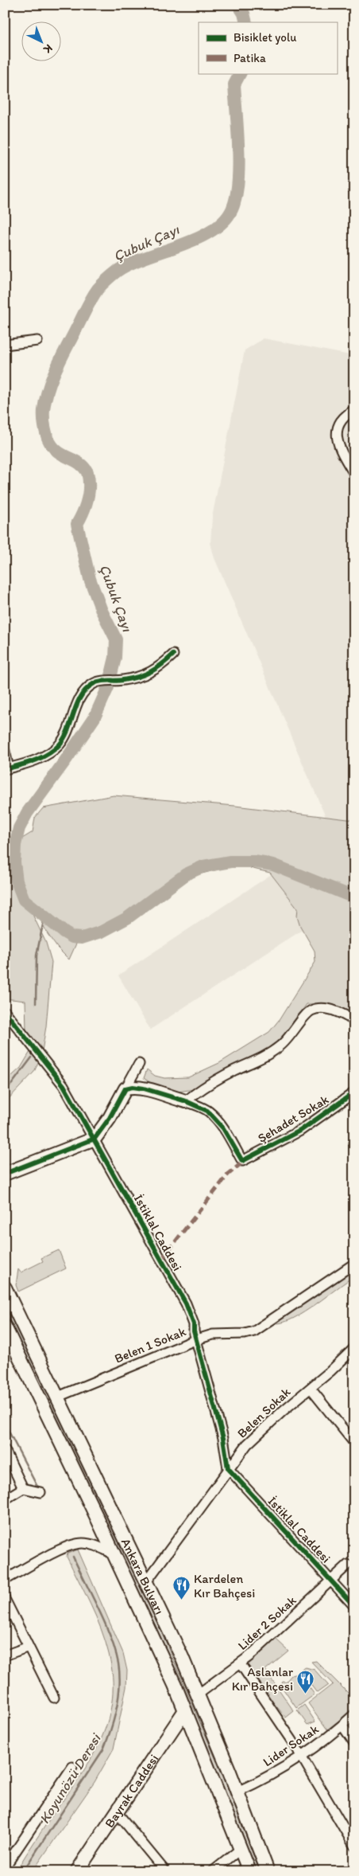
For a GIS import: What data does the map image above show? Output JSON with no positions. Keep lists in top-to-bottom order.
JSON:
{
  "streets": {
    "main road": ["Ankara Bulvarı", "Bayrak Caddesi"],
    "street": [
      "Şehadet Sokak",
      "İstiklal Caddesi",
      "Belen 1 Sokak",
      "Belen Sokak",
      "Lider 2 Sokak",
      "Lider Sokak"
    ]
  },
  "crossings": [
    ["İstiklal Caddesi", "Belen 1 Sokak"],
    ["İstiklal Caddesi", "Belen Sokak"],
    ["İstiklal Caddesi", "Lider 2 Sokak"],
    ["Belen 1 Sokak", "Ankara Bulvarı"],
    ["Belen Sokak", "Ankara Bulvarı"],
    ["Ankara Bulvarı", "Lider 2 Sokak"],
    ["Ankara Bulvarı", "Lider Sokak"],
    ["Ankara Bulvarı", "Bayrak Caddesi"]
  ],
  "water": ["Çubuk Çayı", "Koyunözü Deresi"],
  "places": {
    "restaurant": ["Kardelen Kır Bahçesi", "Aslanlar Kır Bahçesi"]
  },
  "legend": ["Bisiklet yolu", "Patika"],
  "north": "bottom right"
}
